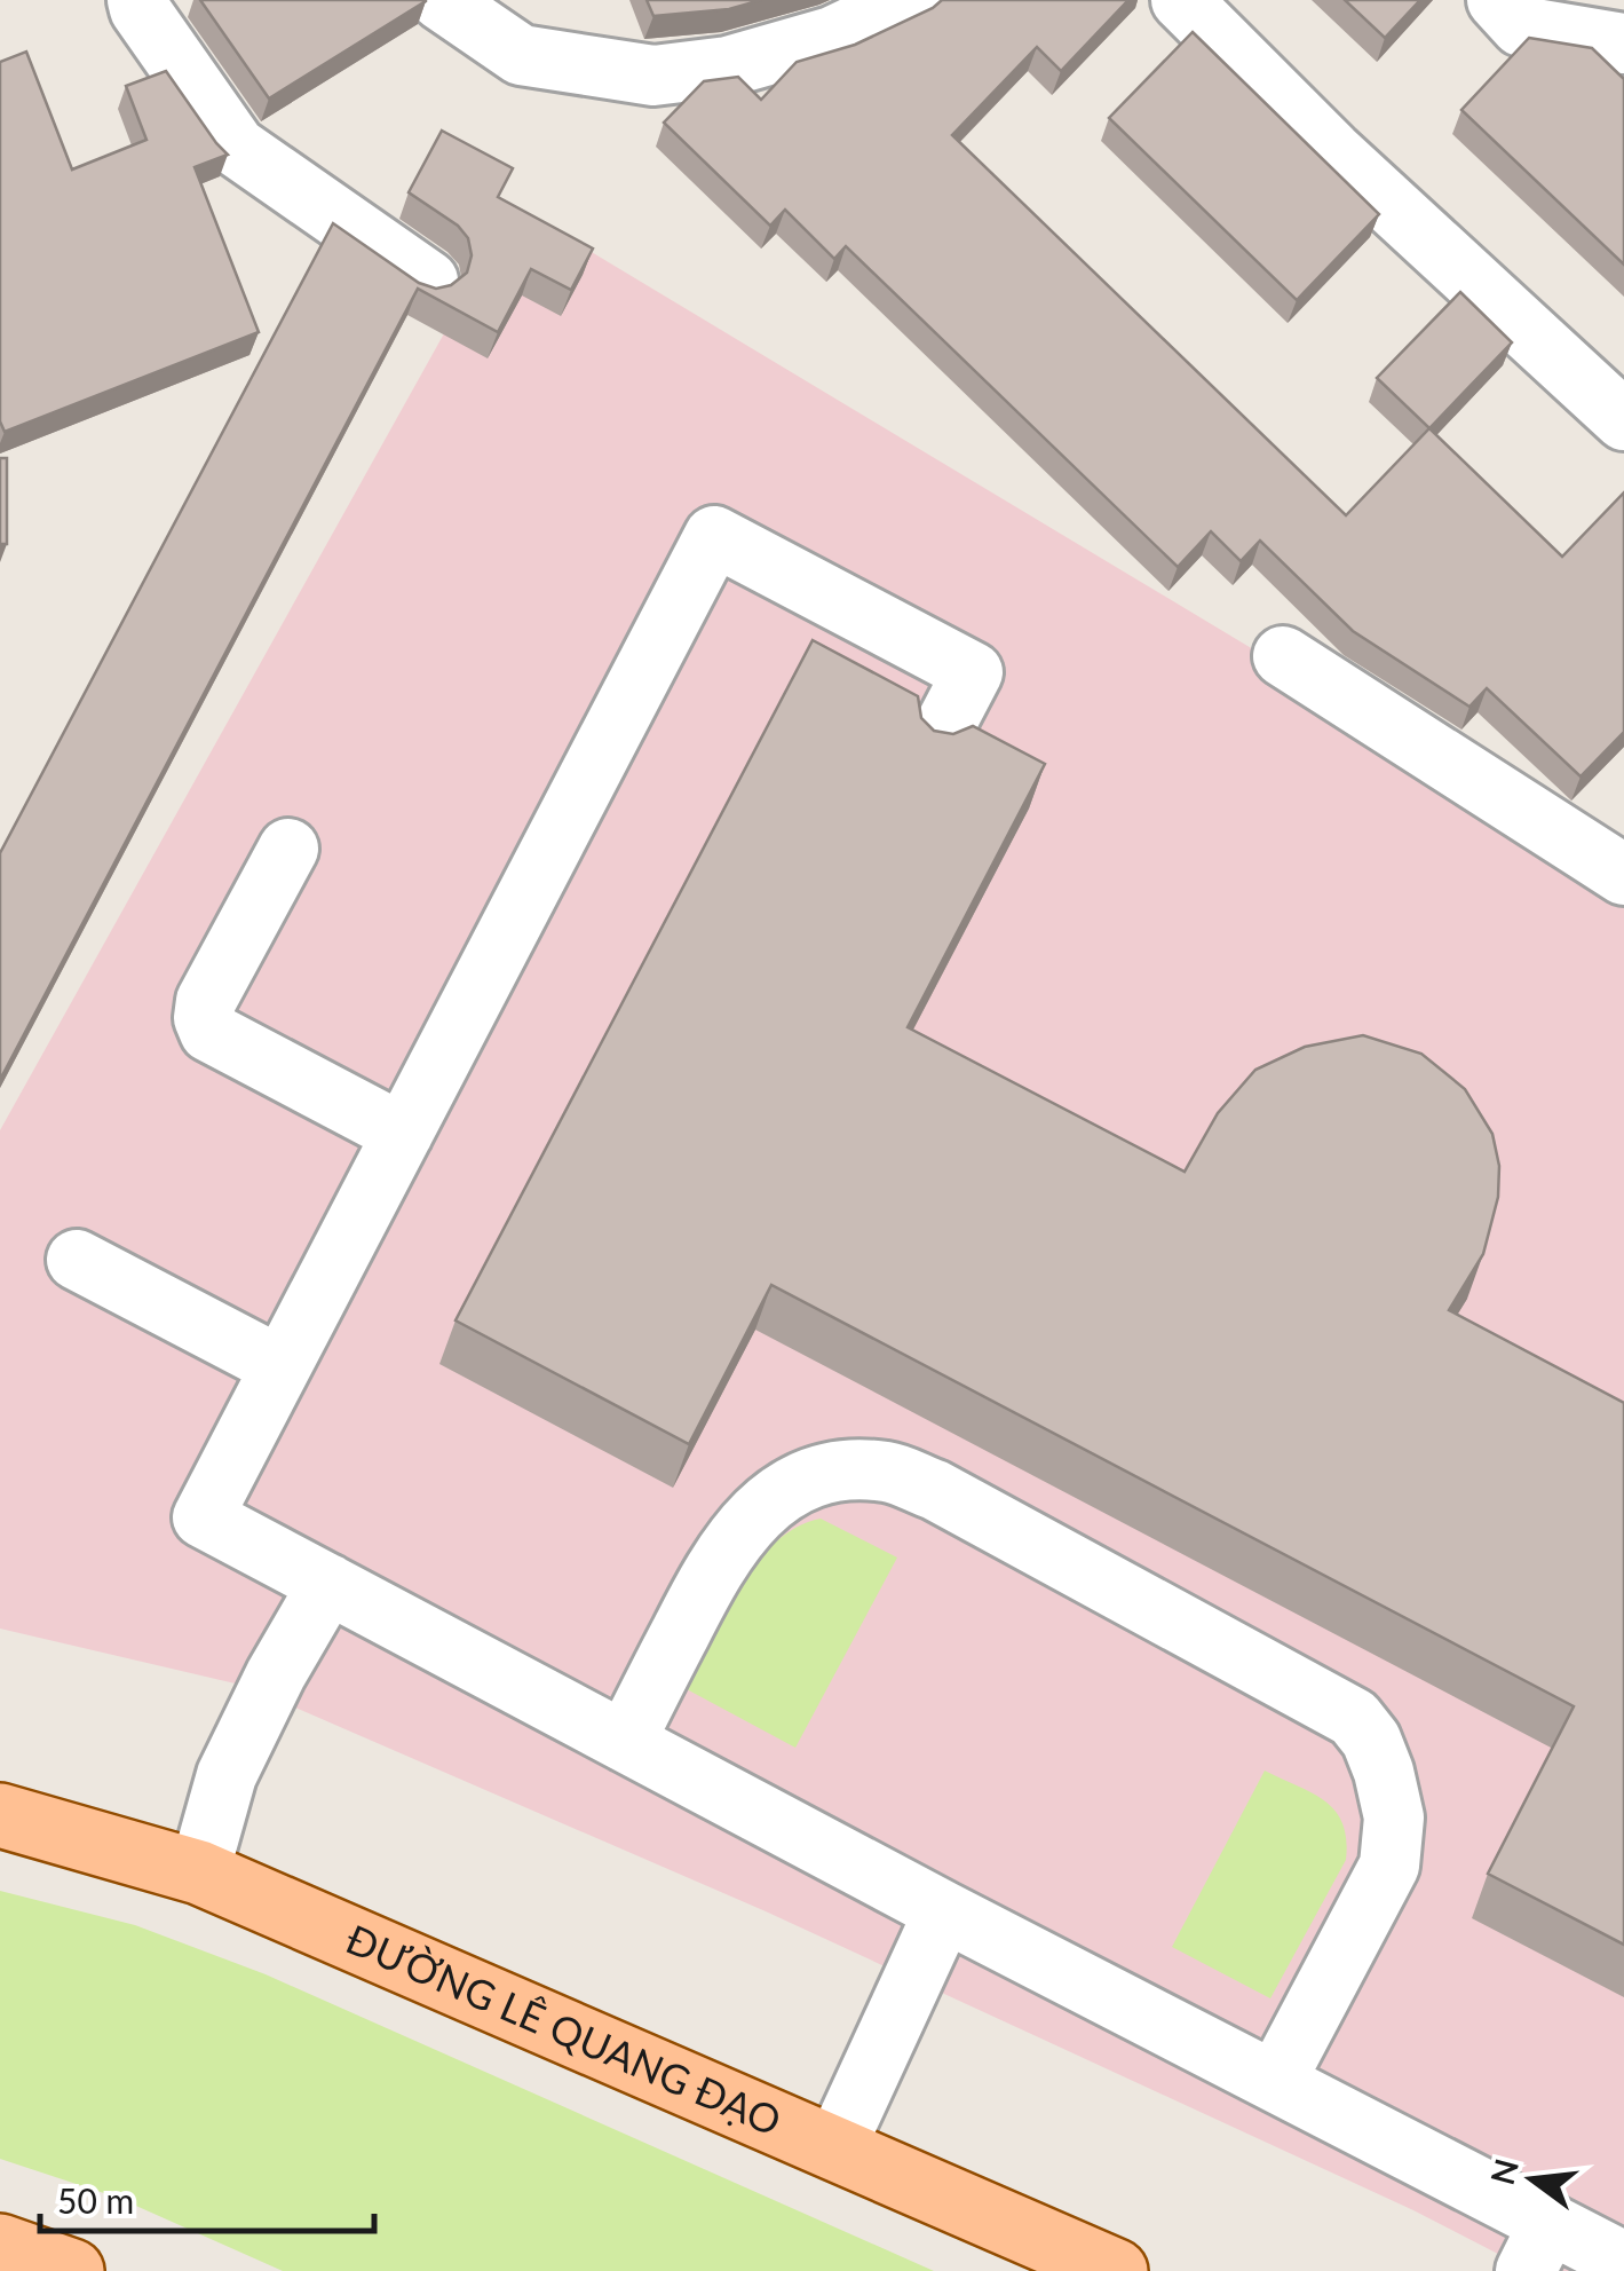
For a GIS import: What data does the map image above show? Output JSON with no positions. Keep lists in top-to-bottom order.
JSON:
{
  "streets": {
    "main road": ["ĐƯỜNG LÊ QUANG ĐẠO"]
  },
  "scale_bar": "50 m",
  "north": "left"
}
